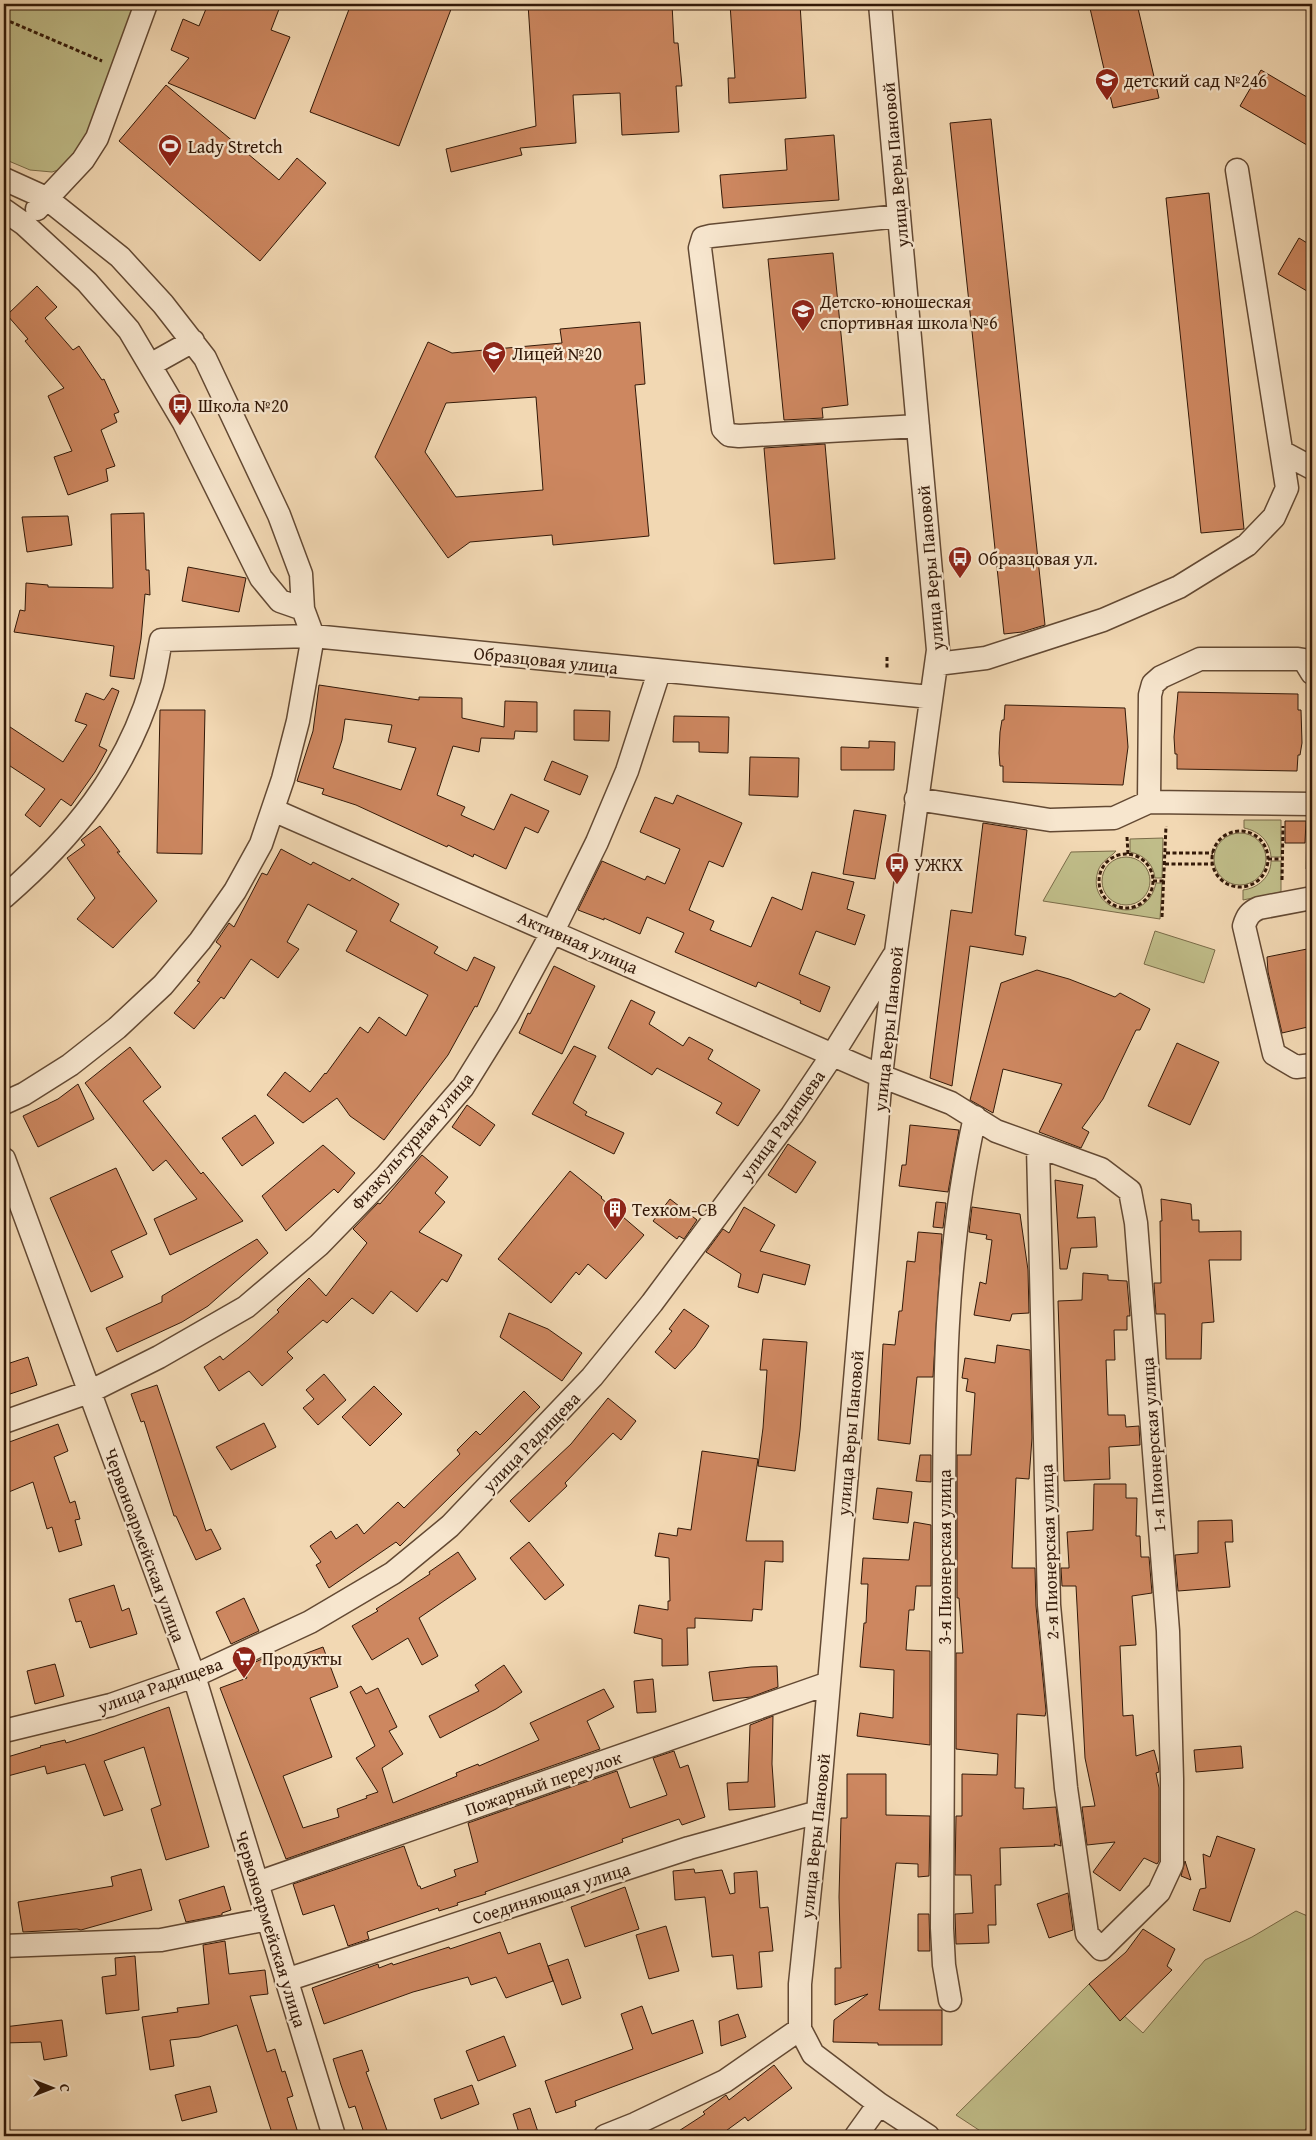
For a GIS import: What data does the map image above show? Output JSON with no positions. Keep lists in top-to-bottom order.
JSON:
{
  "streets": {
    "street": [
      "улица Веры Пановой",
      "Образцовая улица",
      "Активная улица",
      "улица Радищева",
      "Физкультурная улица",
      "1-я Пионерская улица",
      "Червоноармейская улица",
      "2-я Пионерская улица",
      "3-я Пионерская улица",
      "Пожарный переулок",
      "Соединяющая улица"
    ]
  },
  "crossings": [
    ["улица Веры Пановой", "Образцовая улица"],
    ["улица Веры Пановой", "Активная улица"],
    ["улица Веры Пановой", "улица Радищева"],
    ["улица Веры Пановой", "1-я Пионерская улица"],
    ["улица Веры Пановой", "Пожарный переулок"],
    ["улица Веры Пановой", "Соединяющая улица"],
    ["Образцовая улица", "Физкультурная улица"],
    ["Активная улица", "улица Радищева"],
    ["Активная улица", "Физкультурная улица"],
    ["Активная улица", "1-я Пионерская улица"],
    ["улица Радищева", "Червоноармейская улица"],
    ["Физкультурная улица", "Червоноармейская улица"],
    ["1-я Пионерская улица", "2-я Пионерская улица"],
    ["1-я Пионерская улица", "3-я Пионерская улица"],
    ["Червоноармейская улица", "Пожарный переулок"],
    ["Червоноармейская улица", "Соединяющая улица"]
  ],
  "places": {
    "school or university": ["детский сад №246", "Детско-юношеская спортивная школа №6", "Лицей №20"],
    "sports": ["Lady Stretch"],
    "bus stop": ["Школа №20", "Образцовая ул.", "УЖКХ"],
    "building": ["Техком-СВ"],
    "supermarket": ["Продукты"]
  },
  "north": "right"
}
